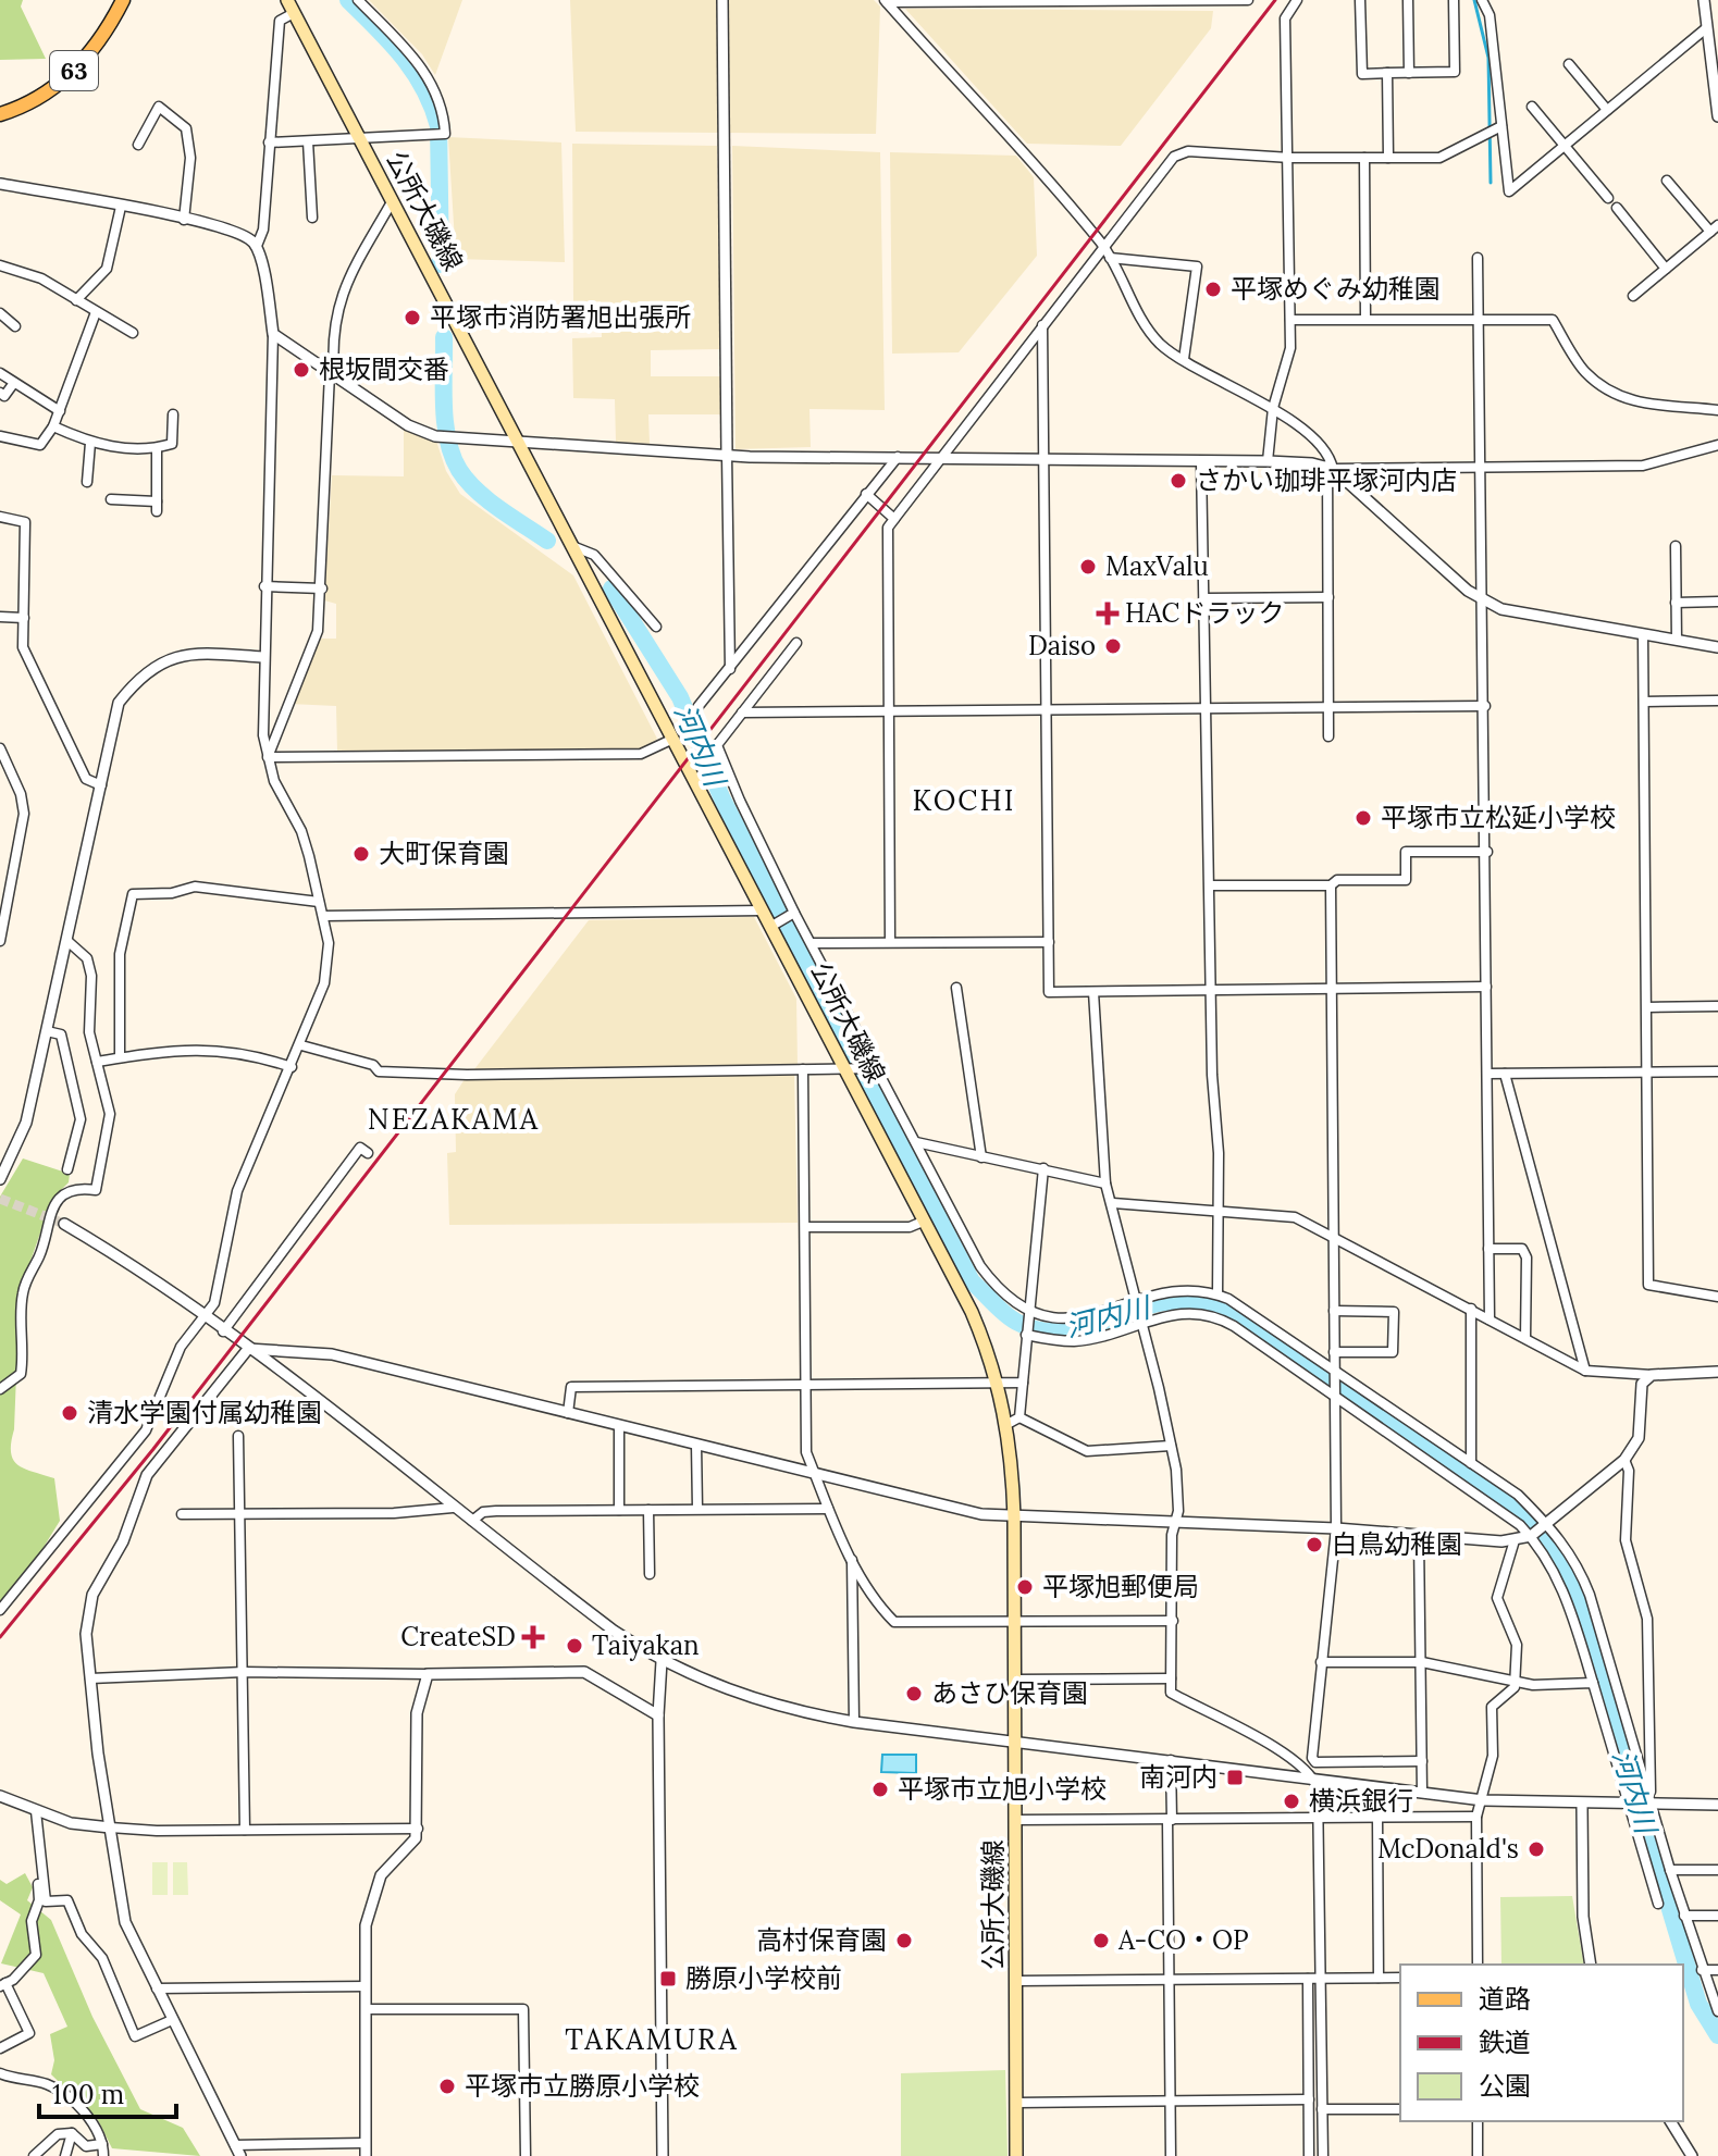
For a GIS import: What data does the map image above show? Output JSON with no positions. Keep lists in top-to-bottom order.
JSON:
{
  "streets": {
    "main road": ["63", "公所大磯線"]
  },
  "districts": ["KOCHI", "NEZAKAMA", "TAKAMURA"],
  "water": ["河内川"],
  "places": {
    "other": [
      "平塚めぐみ幼稚園",
      "平塚市消防署旭出張所",
      "根坂間交番",
      "さかい珈琲平塚河内店",
      "MaxValu",
      "Daiso",
      "平塚市立松延小学校",
      "大町保育園",
      "清水学園付属幼稚園",
      "白鳥幼稚園",
      "平塚旭郵便局",
      "Taiyakan",
      "あさひ保育園",
      "平塚市立旭小学校",
      "横浜銀行",
      "McDonald's",
      "高村保育園",
      "A-CO・OP",
      "平塚市立勝原小学校"
    ],
    "health": ["HACドラック", "CreateSD"],
    "transit": ["南河内", "勝原小学校前"]
  },
  "legend": ["道路", "鉄道", "公園"],
  "scale_bar": "100 m"
}
